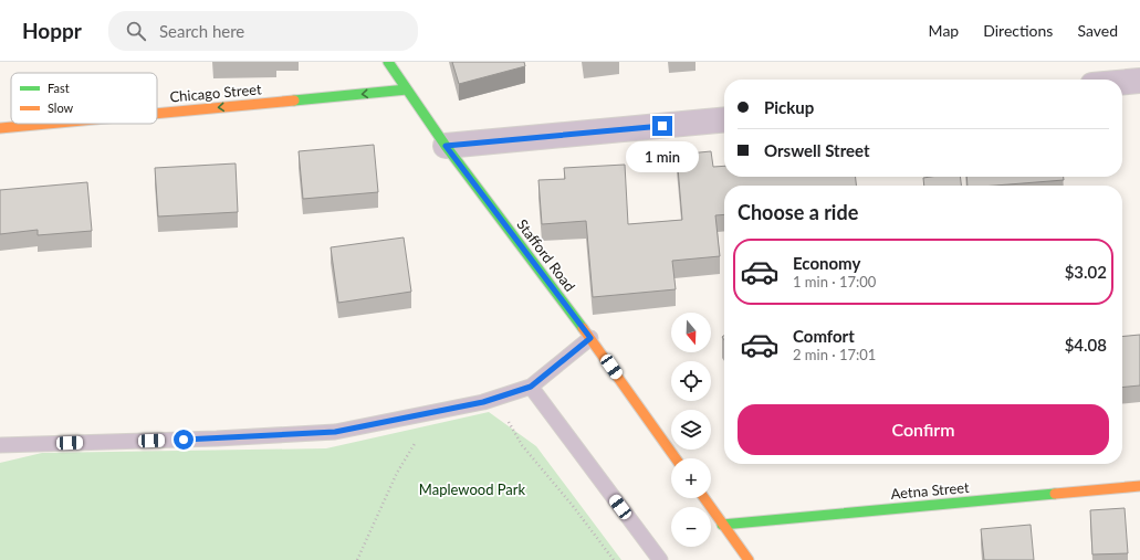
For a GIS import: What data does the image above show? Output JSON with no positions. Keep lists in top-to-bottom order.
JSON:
{
  "streets": {
    "street": ["Chicago Street", "Stafford Road", "Aetna Street"]
  },
  "crossings": [
    ["Chicago Street", "Stafford Road"]
  ],
  "one_way": ["Chicago Street"],
  "parks": ["Maplewood Park"],
  "legend": ["Fast", "Slow"],
  "north": "bottom",
  "page": {
    "header": "Hoppr",
    "search": "Search here",
    "nav": ["Map", "Directions", "Saved"],
    "banner": ["Pickup", "Orswell Street"],
    "bubble": "1 min",
    "heading": "Choose a ride",
    "list": [
      {
        "name": "Economy",
        "note": "1 min · 17:00",
        "value": "$3.02"
      },
      {
        "name": "Comfort",
        "note": "2 min · 17:01",
        "value": "$4.08"
      }
    ],
    "map_buttons": ["+", "−"],
    "buttons": "Confirm"
  }
}
